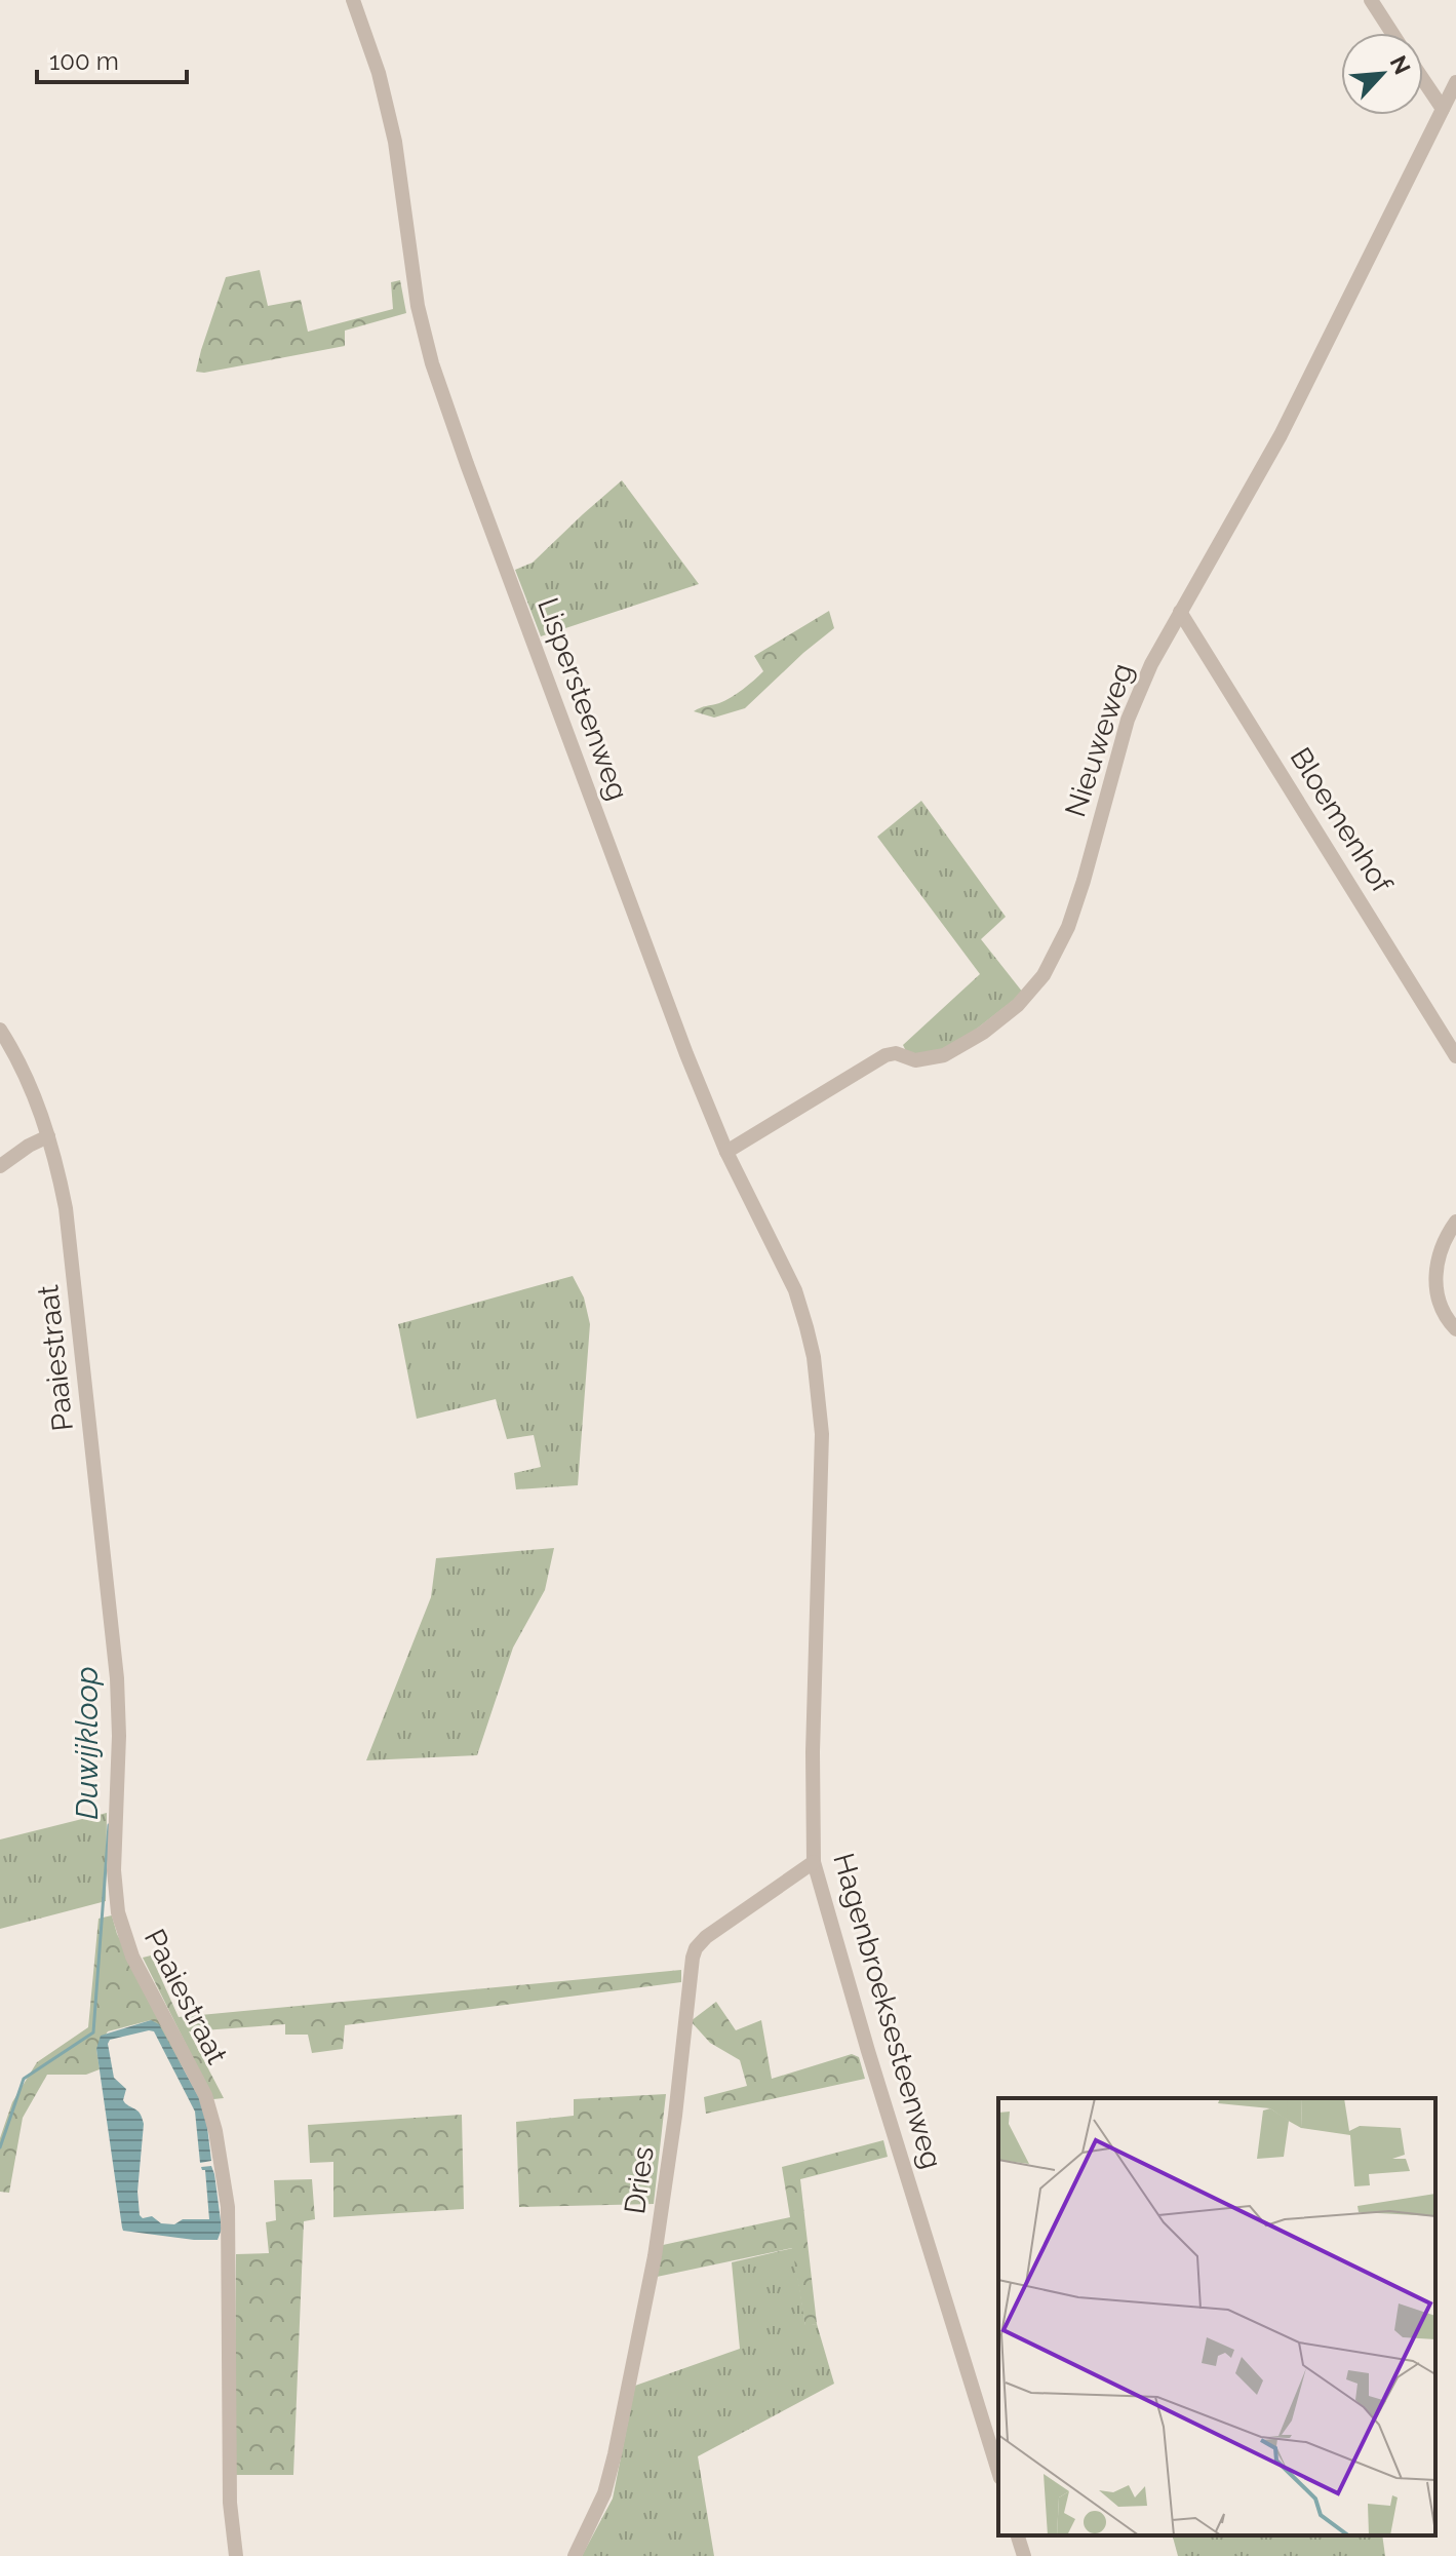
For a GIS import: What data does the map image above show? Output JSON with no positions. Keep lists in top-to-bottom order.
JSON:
{
  "streets": {
    "street": [
      "Lispersteenweg",
      "Nieuweweg",
      "Bloemenhof",
      "Paaiestraat",
      "Hagenbroeksesteenweg",
      "Dries"
    ]
  },
  "crossings": [
    ["Lispersteenweg", "Nieuweweg"],
    ["Lispersteenweg", "Hagenbroeksesteenweg"],
    ["Nieuweweg", "Bloemenhof"],
    ["Hagenbroeksesteenweg", "Dries"]
  ],
  "water": ["Duwijkloop"],
  "scale_bar": "100 m",
  "north": "top right"
}
